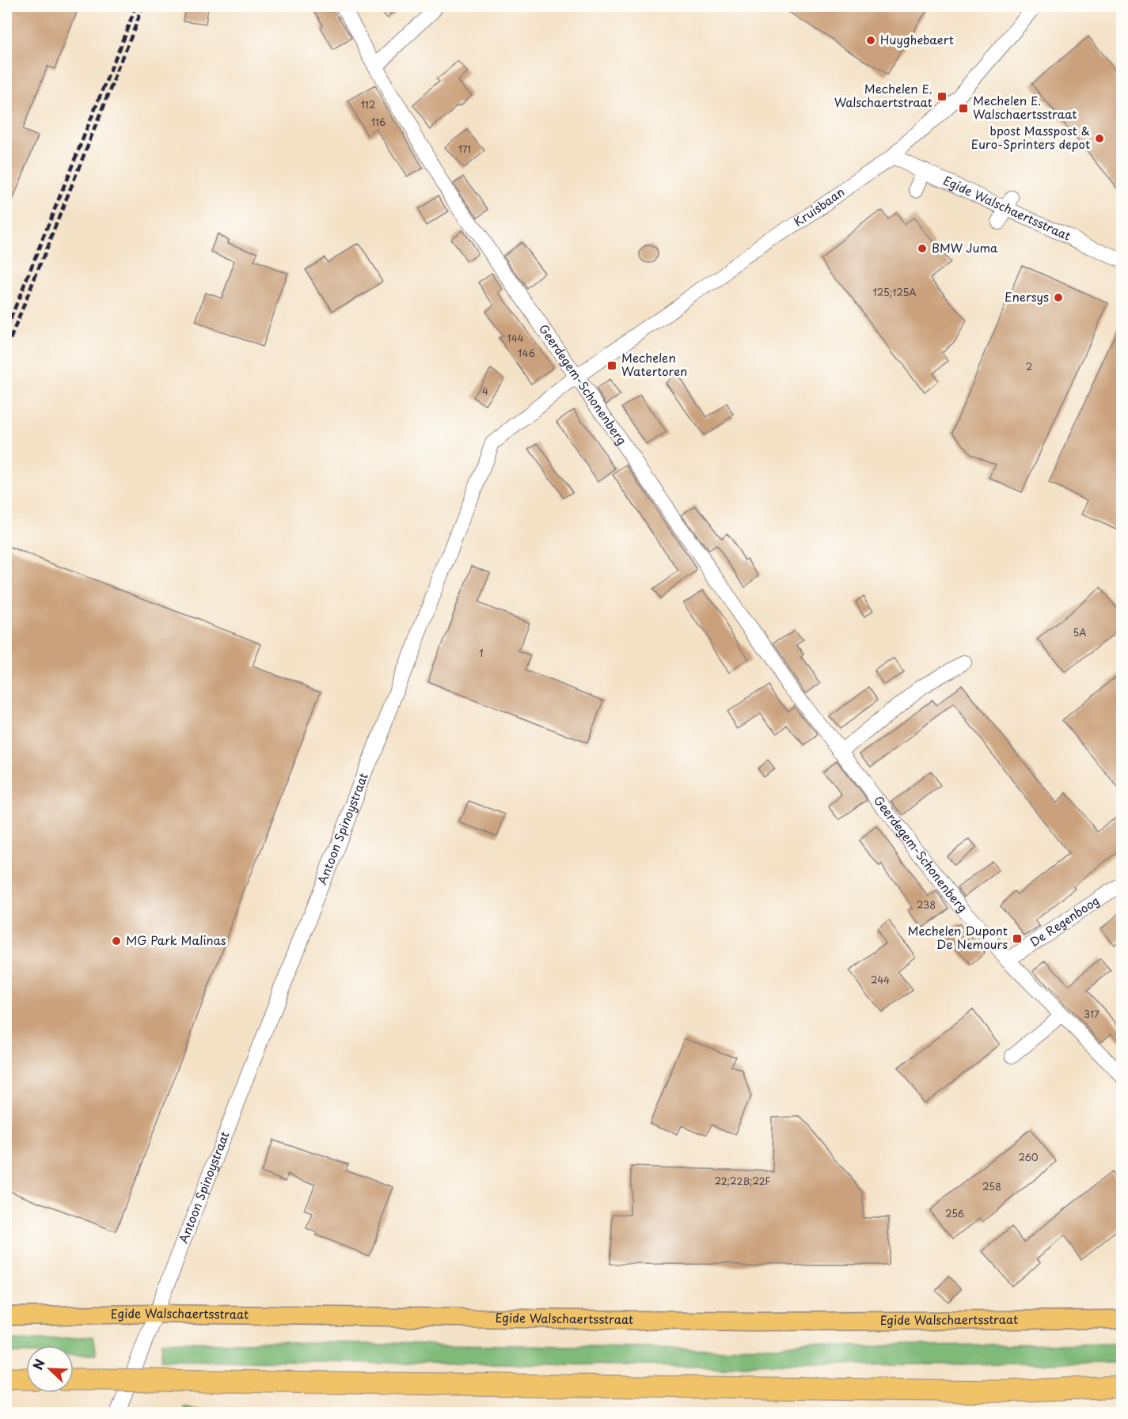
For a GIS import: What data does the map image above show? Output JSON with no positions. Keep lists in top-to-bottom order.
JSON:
{
  "streets": {
    "main road": ["Egide Walschaertsstraat"],
    "street": [
      "Kruisbaan",
      "Geerdegem-Schonenberg",
      "Antoon Spinoystraat",
      "De Regenboog"
    ]
  },
  "crossings": [
    ["Kruisbaan", "Egide Walschaertsstraat"],
    ["Kruisbaan", "Geerdegem-Schonenberg"],
    ["Kruisbaan", "Antoon Spinoystraat"],
    ["Egide Walschaertsstraat", "Antoon Spinoystraat"],
    ["Geerdegem-Schonenberg", "Antoon Spinoystraat"],
    ["Geerdegem-Schonenberg", "De Regenboog"]
  ],
  "places": {
    "other": [
      "Huyghebaert",
      "bpost Masspost & Euro-Sprinters depot",
      "BMW Juma",
      "Enersys",
      "MG Park Malinas"
    ],
    "transit": [
      "Mechelen E. Walschaertstraat",
      "Mechelen E. Walschaertsstraat",
      "Mechelen Watertoren",
      "Mechelen Dupont De Nemours"
    ]
  },
  "house_numbers": [
    "112",
    "116",
    "171",
    "125;125A",
    "144",
    "146",
    "2",
    "4",
    "5A",
    "1",
    "238",
    "244",
    "317",
    "260",
    "22;22B;22F",
    "258",
    "256"
  ],
  "north": "top left"
}
